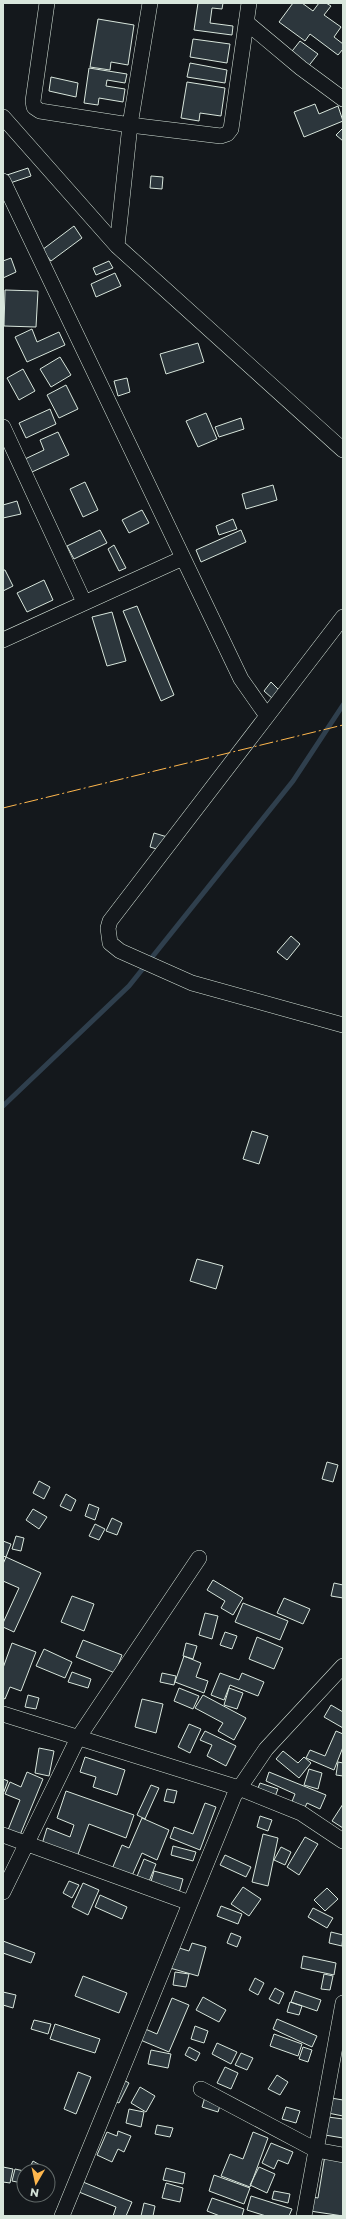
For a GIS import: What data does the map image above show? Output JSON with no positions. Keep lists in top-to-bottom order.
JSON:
{
  "north": "bottom"
}
